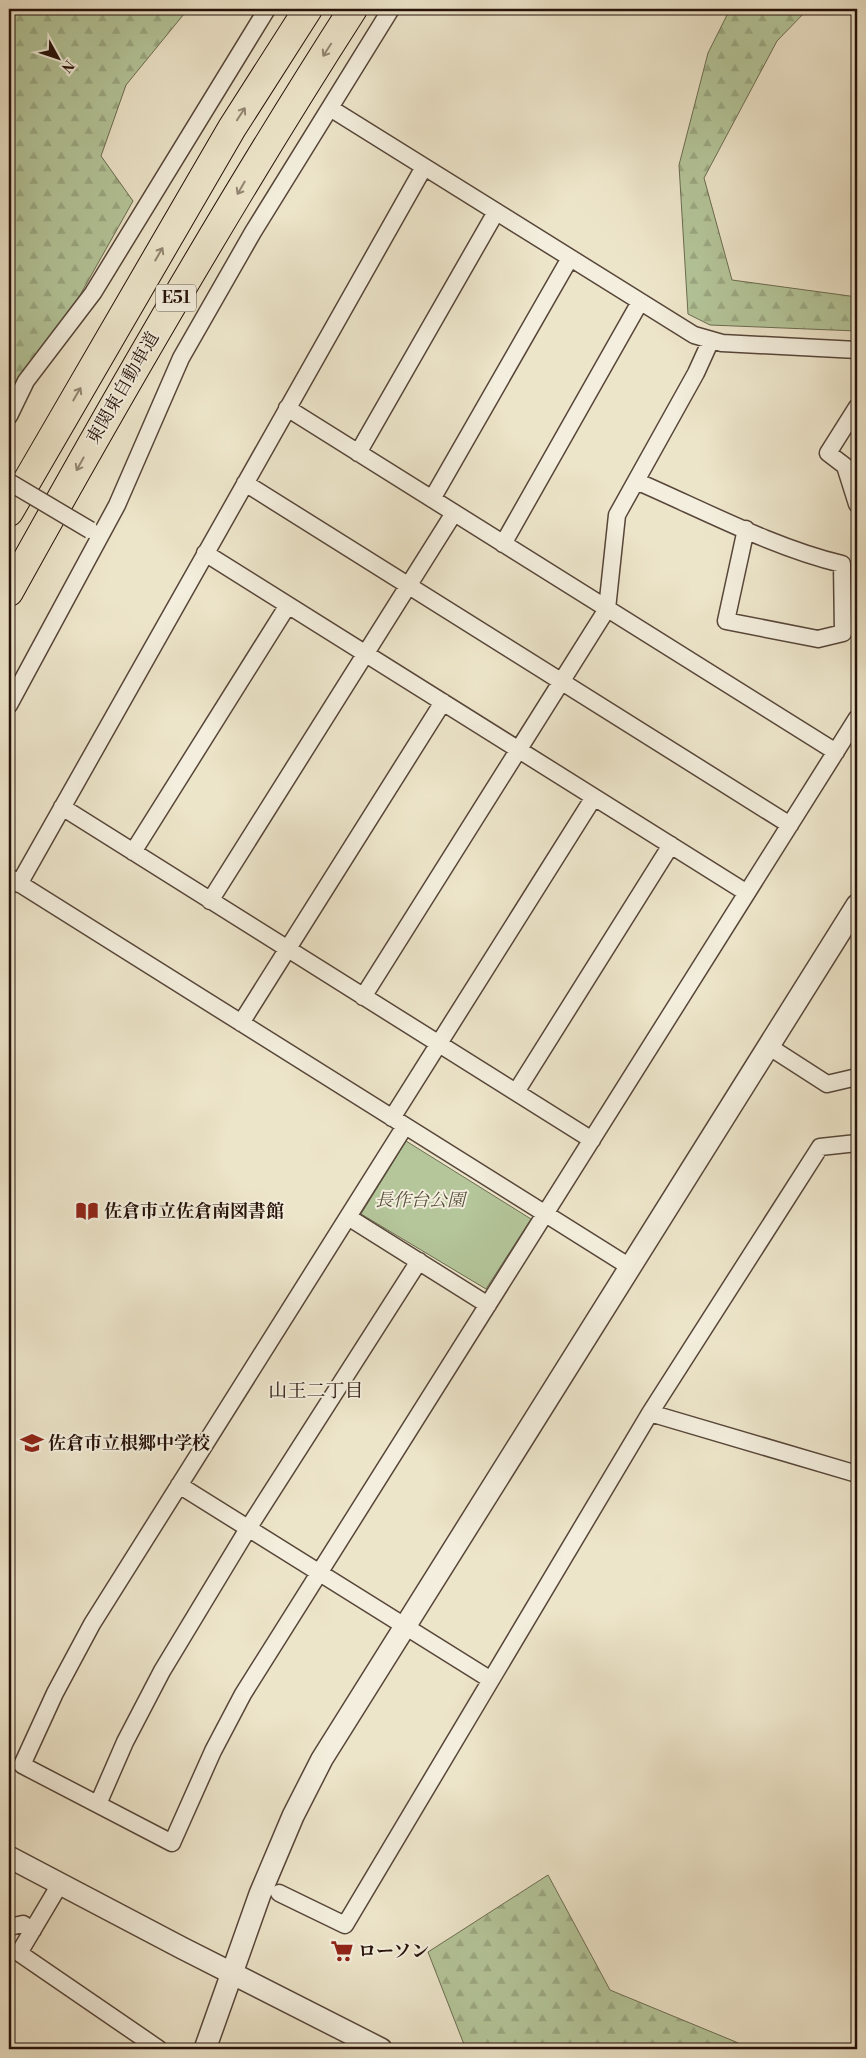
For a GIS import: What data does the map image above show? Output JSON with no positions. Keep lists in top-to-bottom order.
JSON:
{
  "streets": {
    "highway": ["E51", "東関東自動車道"]
  },
  "districts": ["山王二丁目"],
  "parks": ["長作台公園"],
  "places": {
    "library": ["佐倉市立佐倉南図書館"],
    "school or university": ["佐倉市立根郷中学校"],
    "supermarket": ["ローソン"]
  },
  "north": "bottom right"
}
